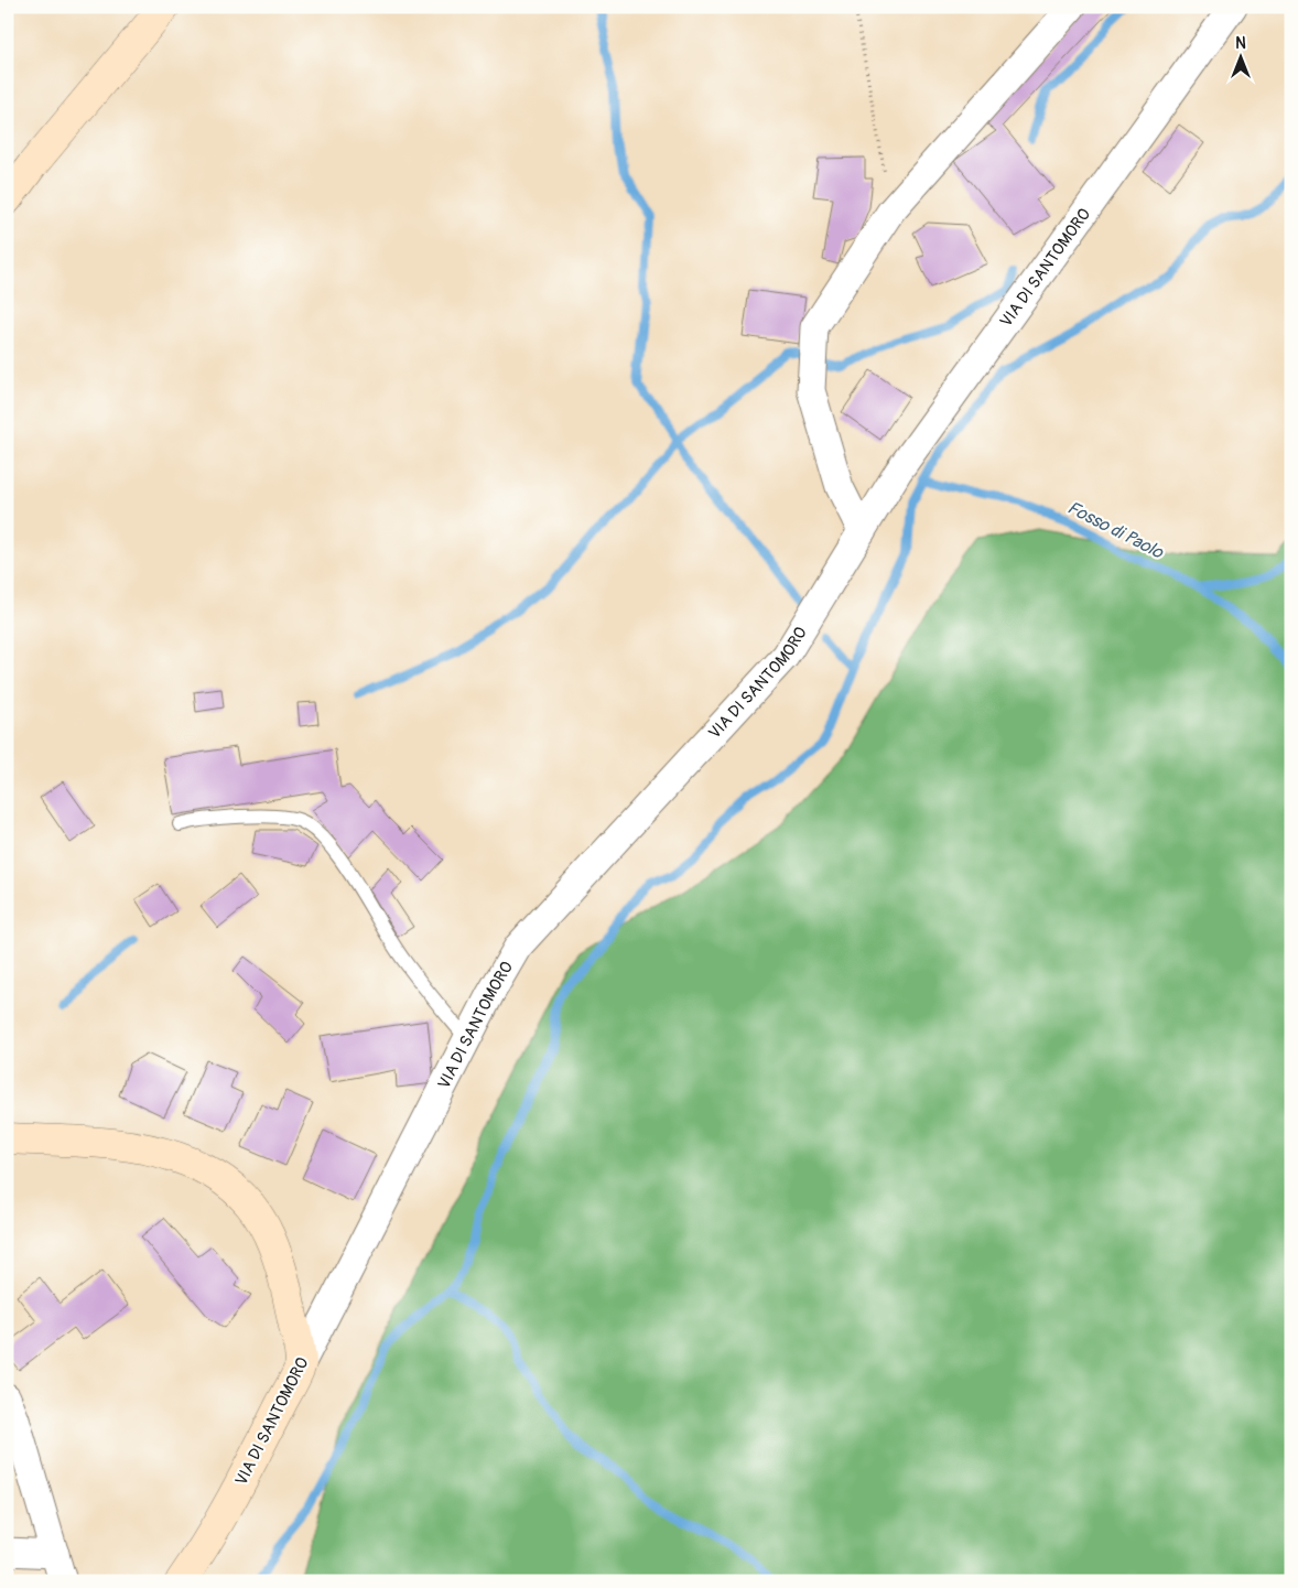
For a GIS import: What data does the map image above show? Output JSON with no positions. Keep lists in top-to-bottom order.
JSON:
{
  "streets": {
    "main road": ["VIA DI SANTOMORO"]
  },
  "water": ["Fosso di Paolo"],
  "north": "top"
}
